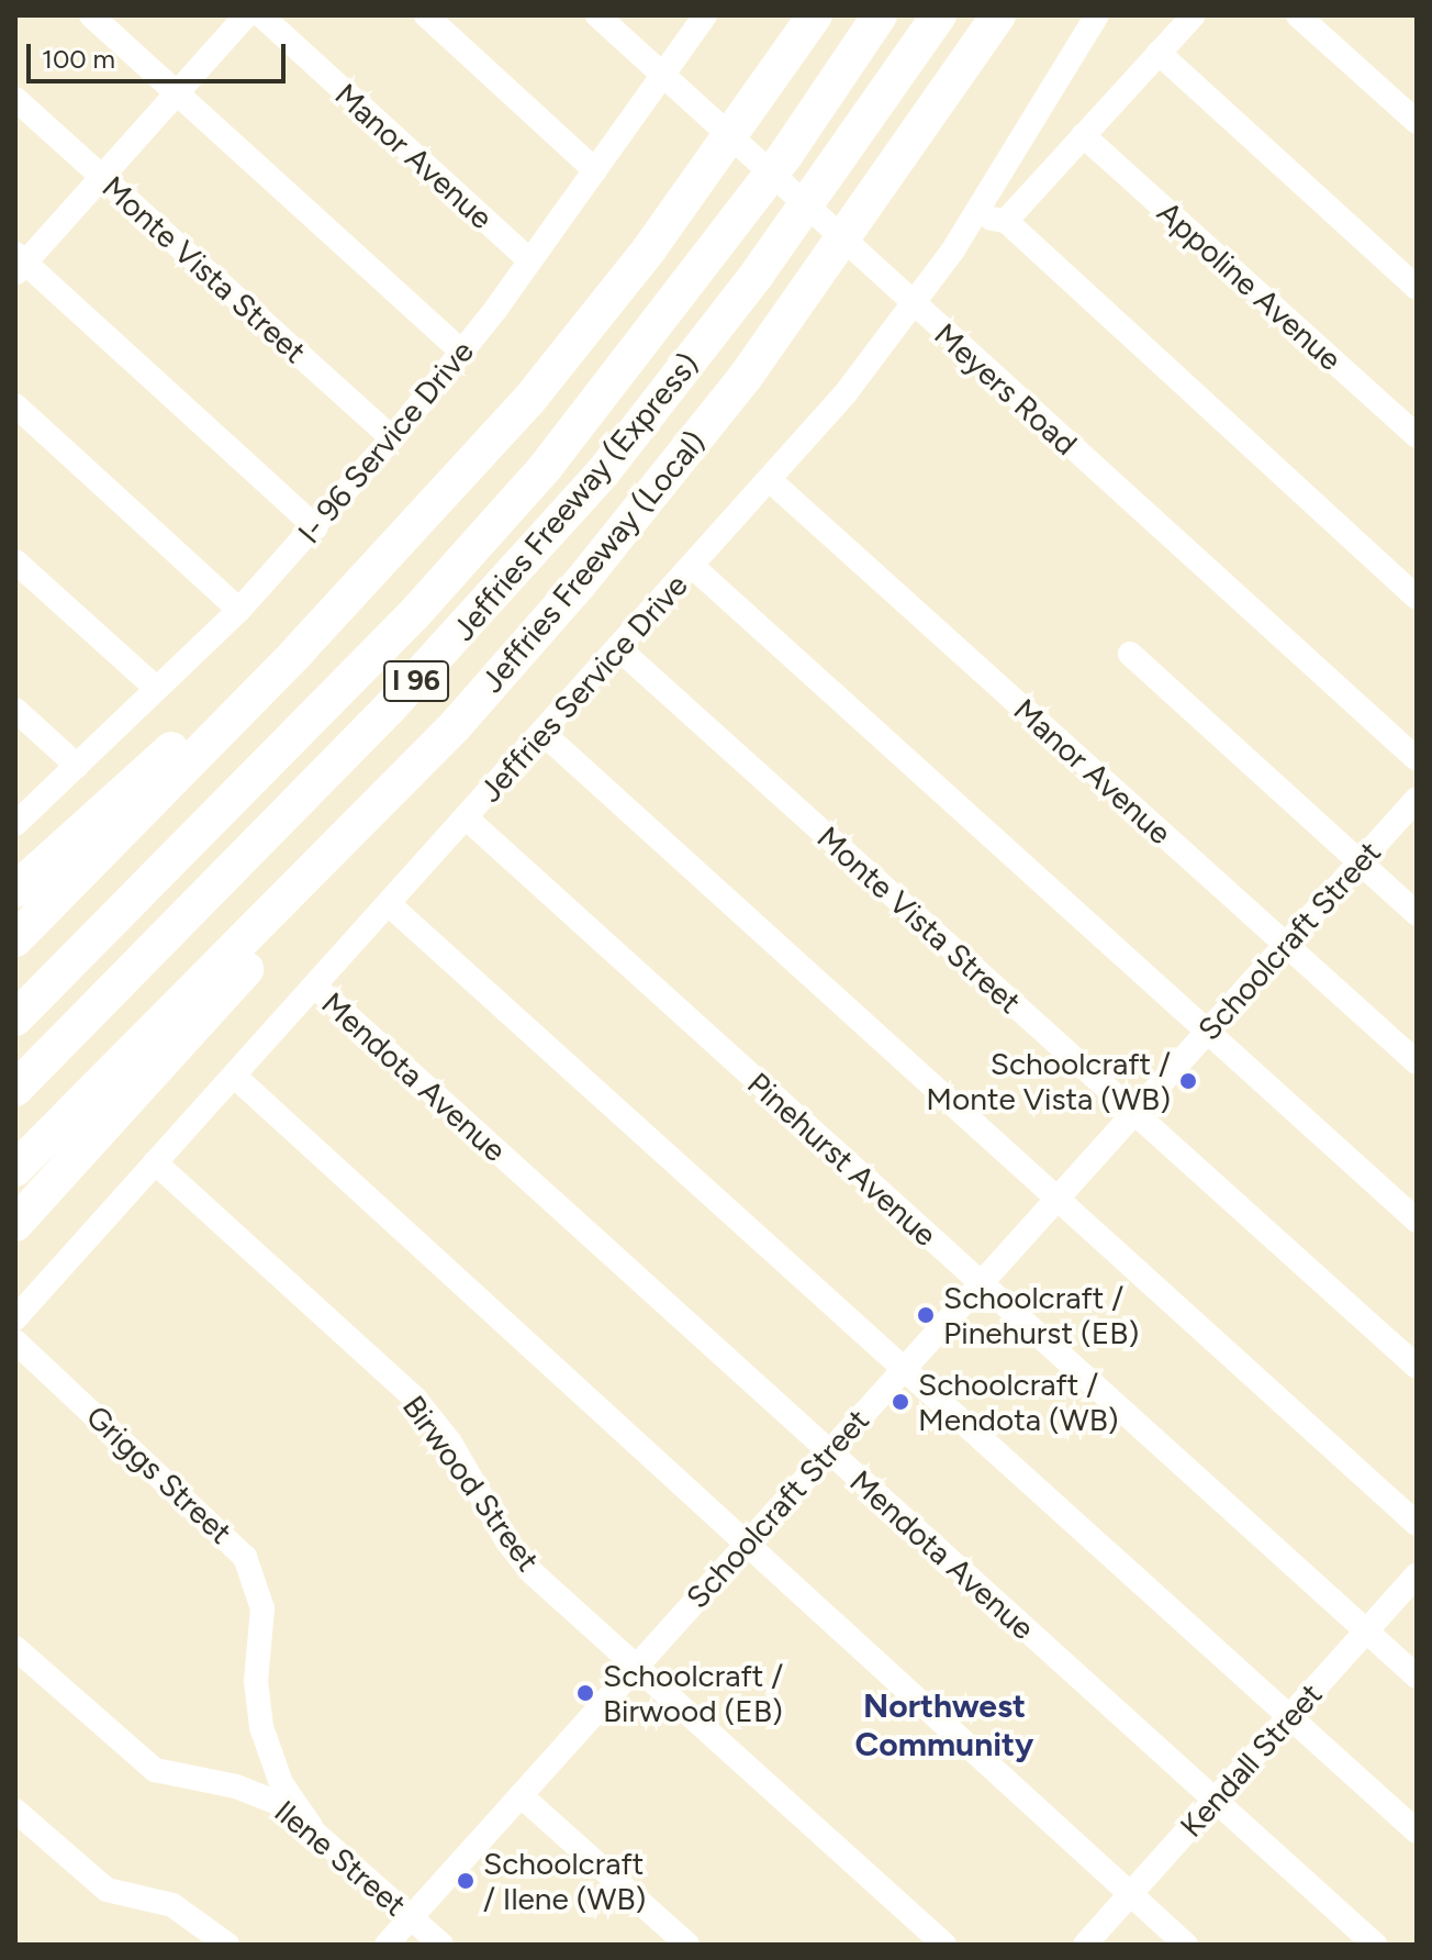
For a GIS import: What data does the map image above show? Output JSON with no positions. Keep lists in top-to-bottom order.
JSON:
{
  "streets": {
    "highway": ["Jeffries Freeway (Express)", "Jeffries Freeway (Local)", "I 96"],
    "street": [
      "Manor Avenue",
      "Monte Vista Street",
      "Appoline Avenue",
      "Meyers Road",
      "I- 96 Service Drive",
      "Jeffries Service Drive",
      "Schoolcraft Street",
      "Mendota Avenue",
      "Pinehurst Avenue",
      "Griggs Street",
      "Birwood Street",
      "Kendall Street",
      "Ilene Street"
    ]
  },
  "crossings": [
    ["Manor Avenue", "I- 96 Service Drive"],
    ["Manor Avenue", "Jeffries Service Drive"],
    ["Manor Avenue", "Schoolcraft Street"],
    ["Monte Vista Street", "I- 96 Service Drive"],
    ["Monte Vista Street", "Jeffries Service Drive"],
    ["Monte Vista Street", "Schoolcraft Street"],
    ["Meyers Road", "I- 96 Service Drive"],
    ["Meyers Road", "Jeffries Service Drive"],
    ["Jeffries Service Drive", "Mendota Avenue"],
    ["Jeffries Service Drive", "Pinehurst Avenue"],
    ["Jeffries Service Drive", "Birwood Street"],
    ["Schoolcraft Street", "Mendota Avenue"],
    ["Schoolcraft Street", "Pinehurst Avenue"],
    ["Schoolcraft Street", "Birwood Street"],
    ["Schoolcraft Street", "Ilene Street"],
    ["Mendota Avenue", "Kendall Street"],
    ["Pinehurst Avenue", "Kendall Street"],
    ["Griggs Street", "Ilene Street"]
  ],
  "districts": ["Northwest Community"],
  "places": [
    "Schoolcraft / Monte Vista (WB)",
    "Schoolcraft / Pinehurst (EB)",
    "Schoolcraft / Mendota (WB)",
    "Schoolcraft / Birwood (EB)",
    "Schoolcraft / Ilene (WB)"
  ],
  "scale_bar": "100 m"
}
